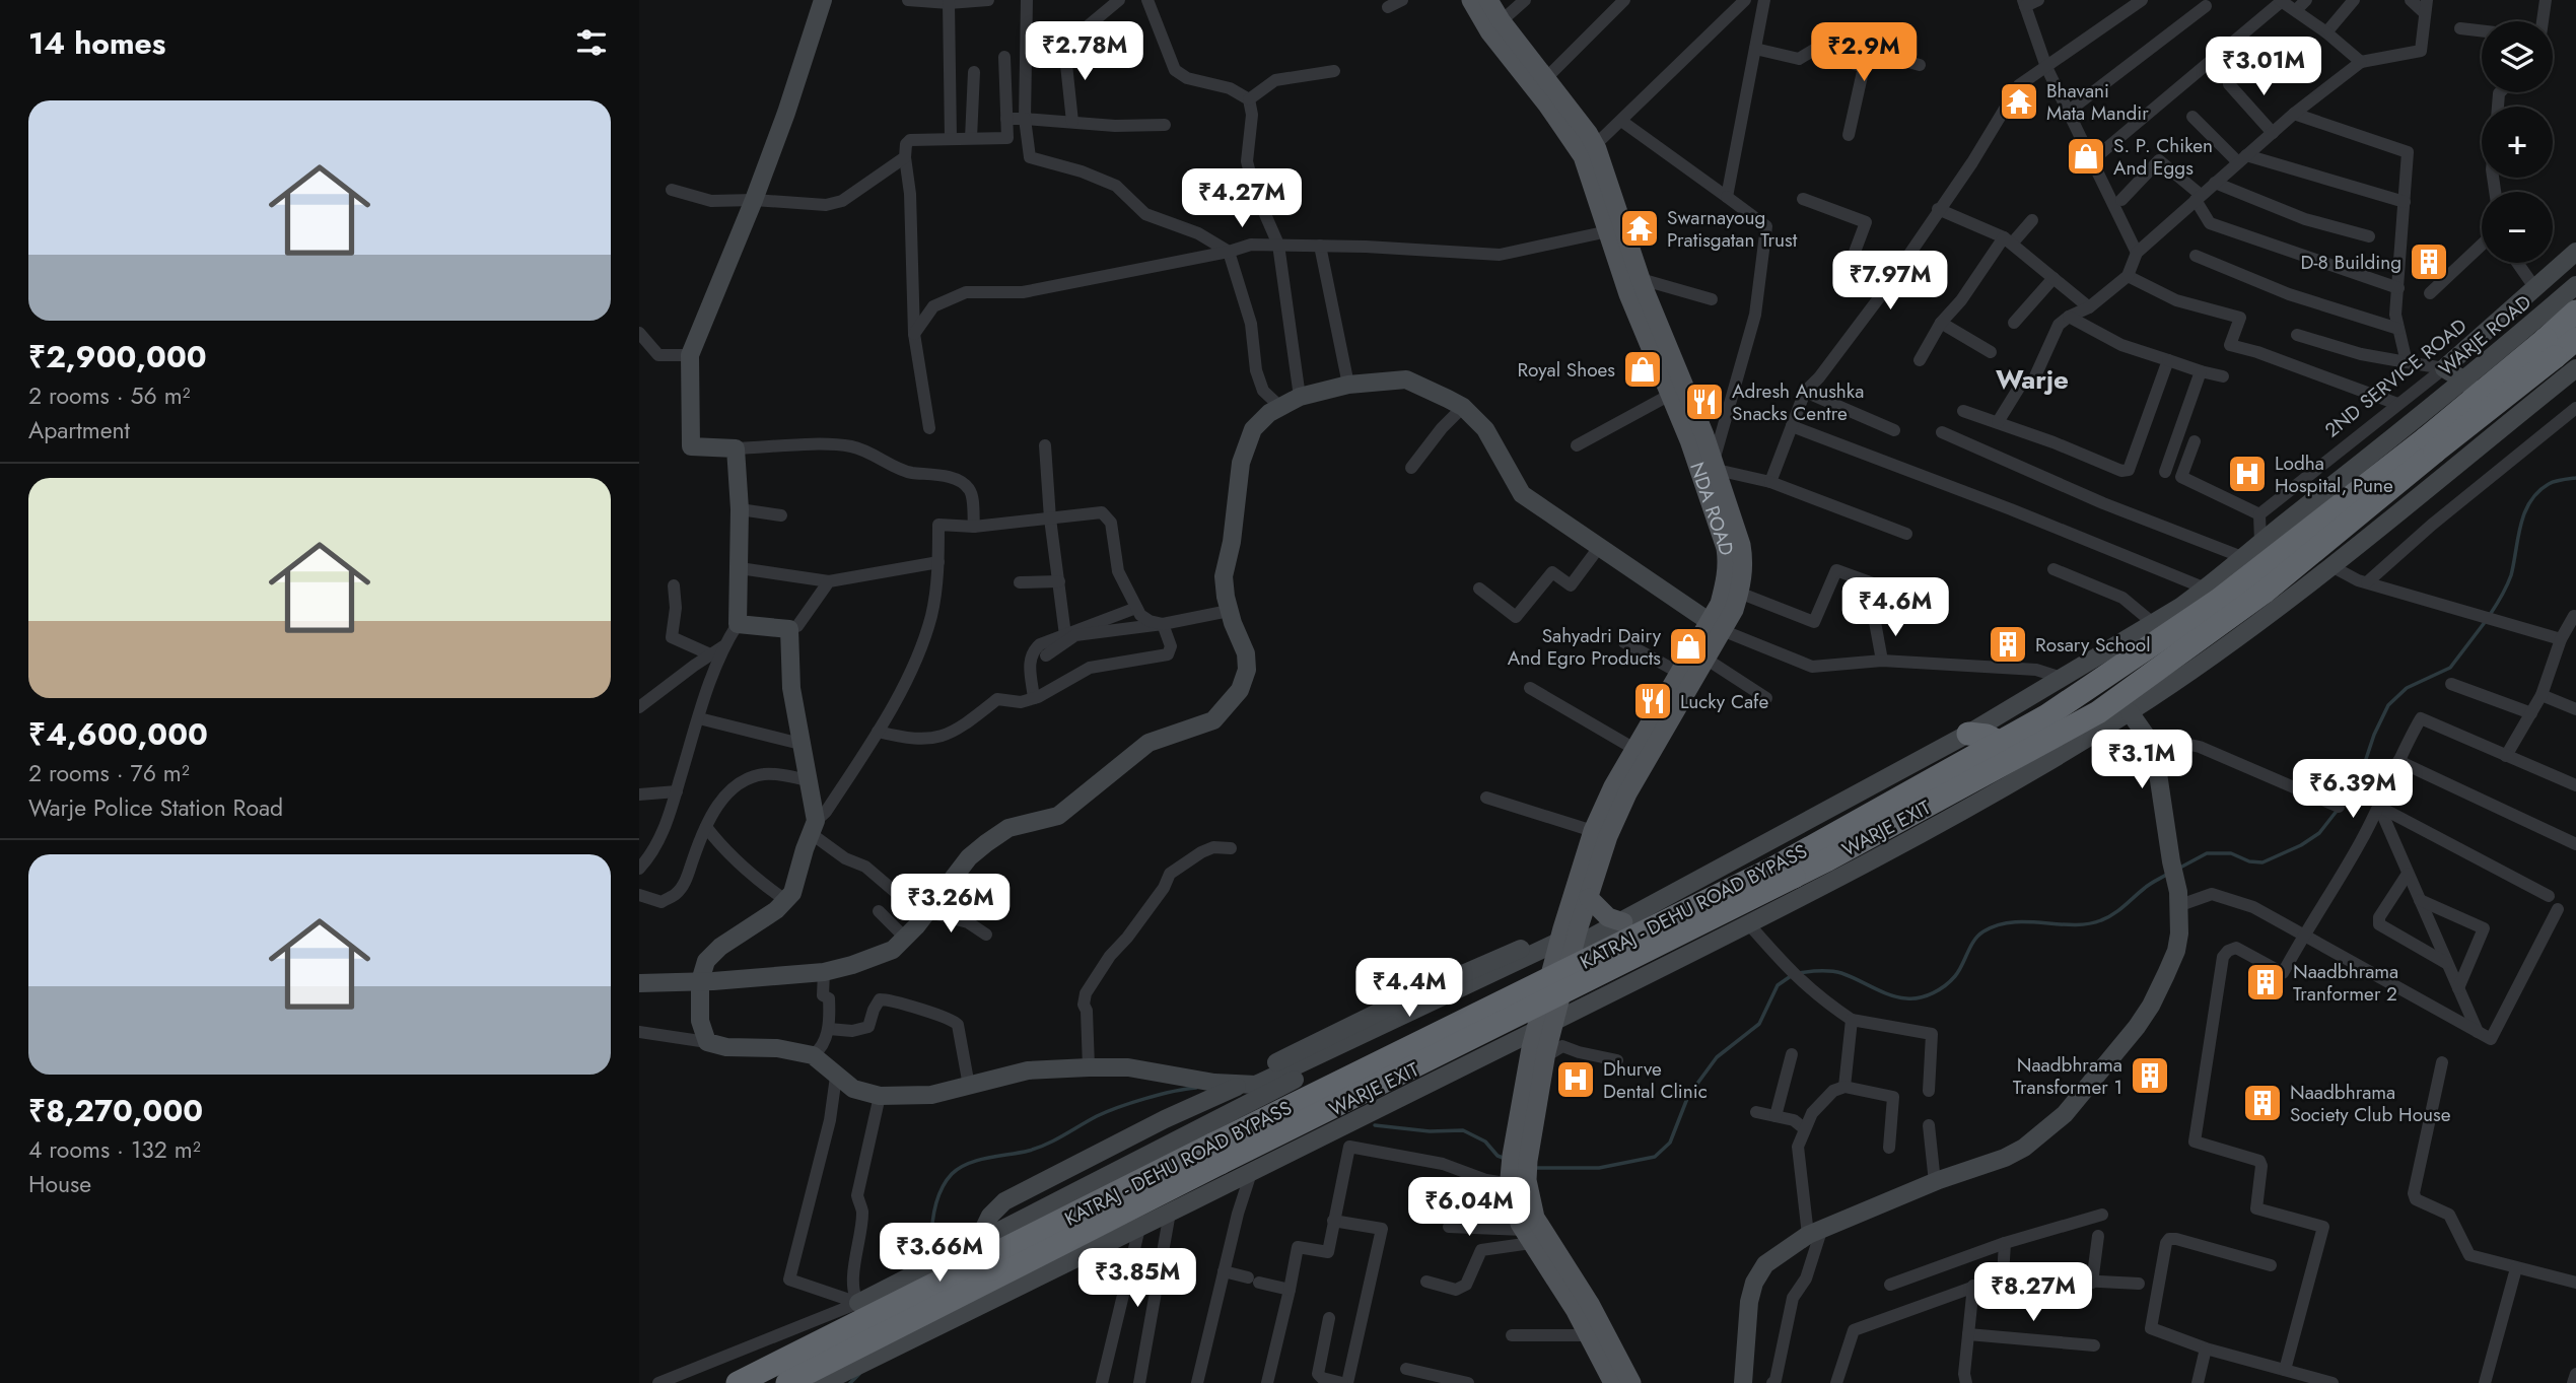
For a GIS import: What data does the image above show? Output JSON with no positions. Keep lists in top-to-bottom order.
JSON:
{
  "streets": {
    "highway": ["KATRAJ - DEHU ROAD BYPASS"],
    "main road": ["NDA ROAD"],
    "street": ["WARJE ROAD", "2ND SERVICE ROAD", "WARJE EXIT"]
  },
  "crossings": [
    ["WARJE ROAD", "2ND SERVICE ROAD"],
    ["WARJE ROAD", "WARJE EXIT"],
    ["WARJE ROAD", "KATRAJ - DEHU ROAD BYPASS"],
    ["NDA ROAD", "WARJE EXIT"],
    ["WARJE EXIT", "KATRAJ - DEHU ROAD BYPASS"]
  ],
  "districts": ["Warje"],
  "places": {
    "temple": ["Bhavani Mata Mandir", "Swarnayoug Pratisgatan Trust"],
    "shop": ["S. P. Chiken And Eggs", "Royal Shoes", "Sahyadri Dairy And Egro Products"],
    "building": [
      "D-8 Building",
      "Rosary School",
      "Naadbhrama Tranformer 2",
      "Naadbhrama Transformer 1",
      "Naadbhrama Society Club House"
    ],
    "restaurant": ["Adresh Anushka Snacks Centre", "Lucky Cafe"],
    "hospital": ["Lodha Hospital, Pune", "Dhurve Dental Clinic"]
  },
  "page": {
    "heading": "14 homes",
    "map_buttons": ["+", "−"],
    "price": [
      "₹2.78M",
      "₹2.9M",
      "₹3.01M",
      "₹4.27M",
      "₹7.97M",
      "₹4.6M",
      "₹3.1M",
      "₹6.39M",
      "₹3.26M",
      "₹4.4M",
      "₹6.04M",
      "₹3.66M",
      "₹3.85M",
      "₹8.27M"
    ],
    "list": [
      {
        "name": "₹2,900,000",
        "note": "2 rooms · 56 m² · Apartment"
      },
      {
        "name": "₹4,600,000",
        "note": "2 rooms · 76 m² · Warje Police Station Road"
      },
      {
        "name": "₹8,270,000",
        "note": "4 rooms · 132 m² · House"
      }
    ]
  }
}
